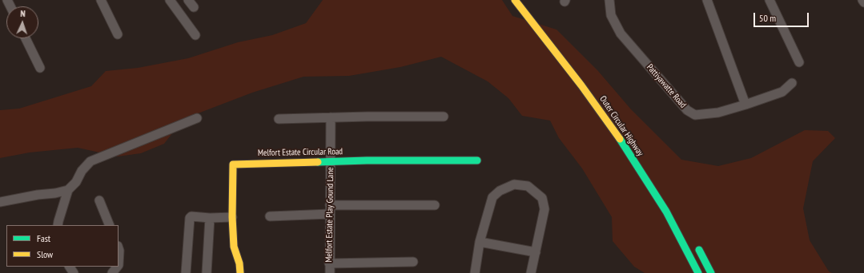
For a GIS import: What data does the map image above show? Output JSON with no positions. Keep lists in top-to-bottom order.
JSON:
{
  "streets": {
    "main road": ["Outer Circular Highway", "Melfort Estate Circular Road"],
    "street": ["Pattiyawatte Road", "Melfort Estate Play Gound Lane"]
  },
  "crossings": [
    ["Melfort Estate Circular Road", "Melfort Estate Play Gound Lane"]
  ],
  "legend": ["Fast", "Slow"],
  "scale_bar": "50 m",
  "north": "top"
}
